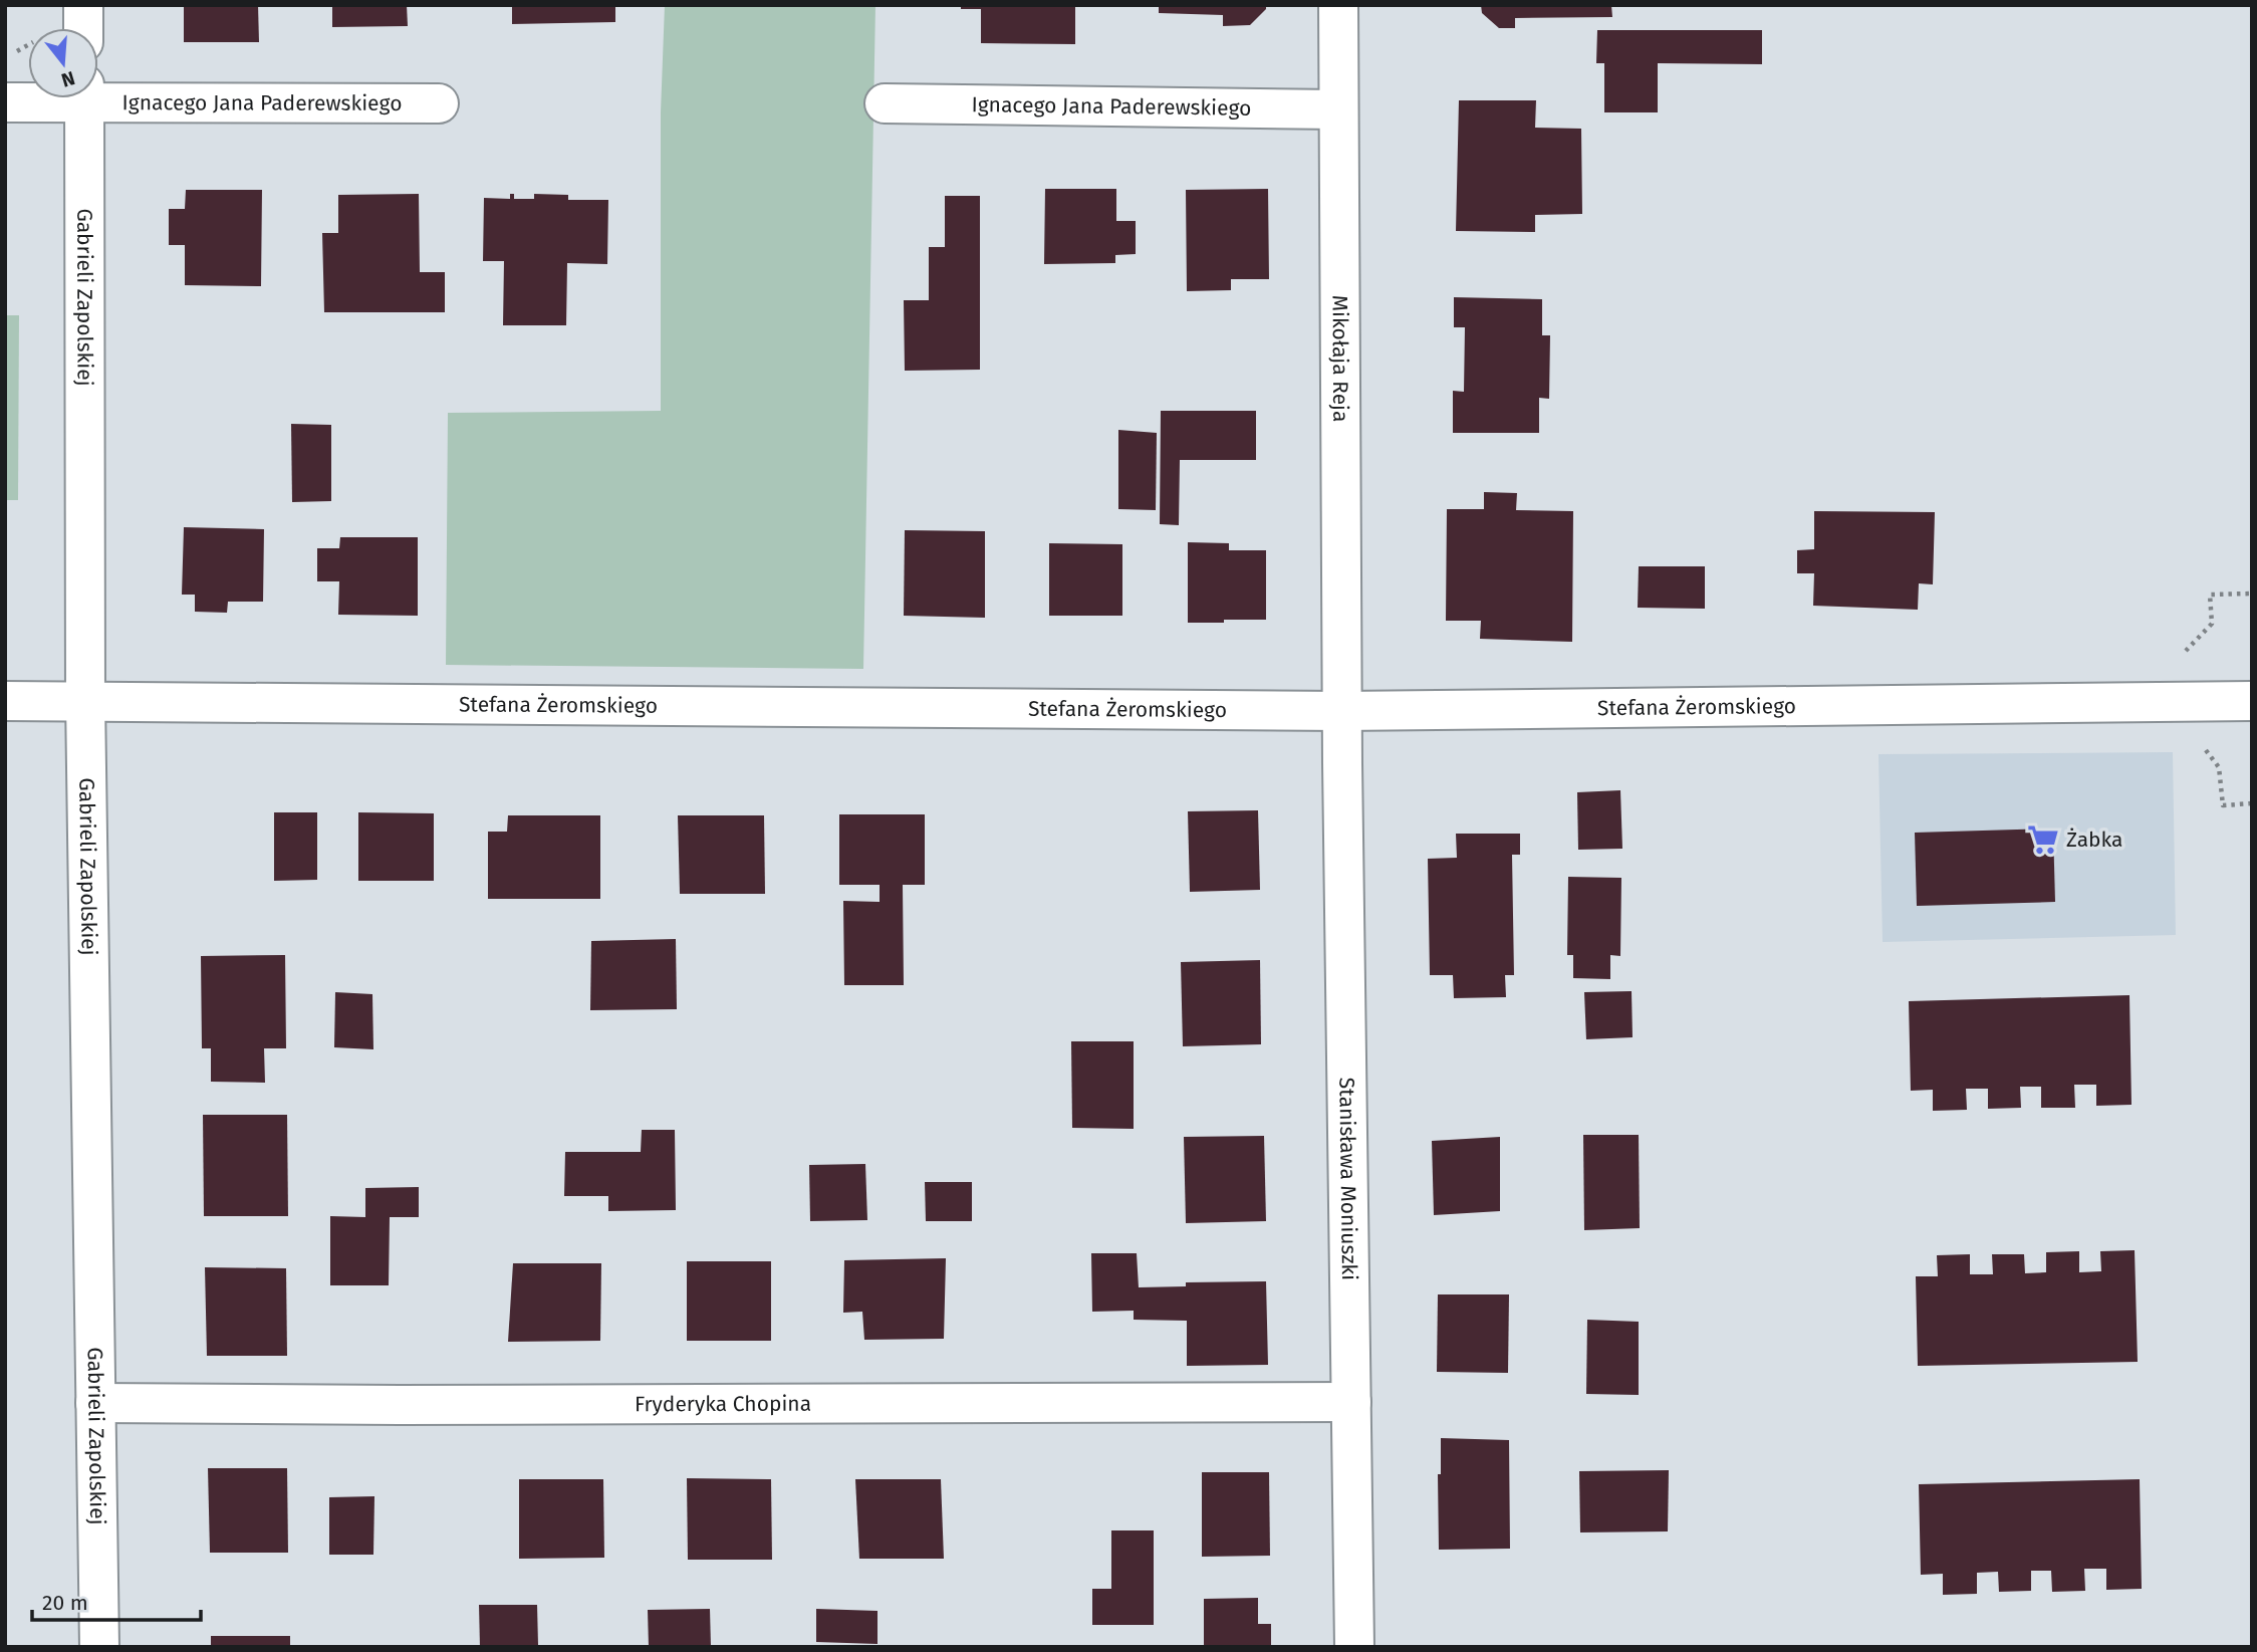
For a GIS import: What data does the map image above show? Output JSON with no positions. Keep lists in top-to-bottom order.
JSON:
{
  "streets": {
    "street": [
      "Ignacego Jana Paderewskiego",
      "Gabrieli Zapolskiej",
      "Mikołaja Reja",
      "Stefana Żeromskiego",
      "Stanisława Moniuszki",
      "Fryderyka Chopina"
    ]
  },
  "crossings": [
    ["Ignacego Jana Paderewskiego", "Mikołaja Reja"],
    ["Gabrieli Zapolskiej", "Stefana Żeromskiego"],
    ["Gabrieli Zapolskiej", "Fryderyka Chopina"],
    ["Mikołaja Reja", "Stefana Żeromskiego"],
    ["Mikołaja Reja", "Stanisława Moniuszki"],
    ["Stefana Żeromskiego", "Stanisława Moniuszki"],
    ["Stanisława Moniuszki", "Fryderyka Chopina"]
  ],
  "places": {
    "supermarket": ["Żabka"]
  },
  "scale_bar": "20 m",
  "north": "bottom"
}
